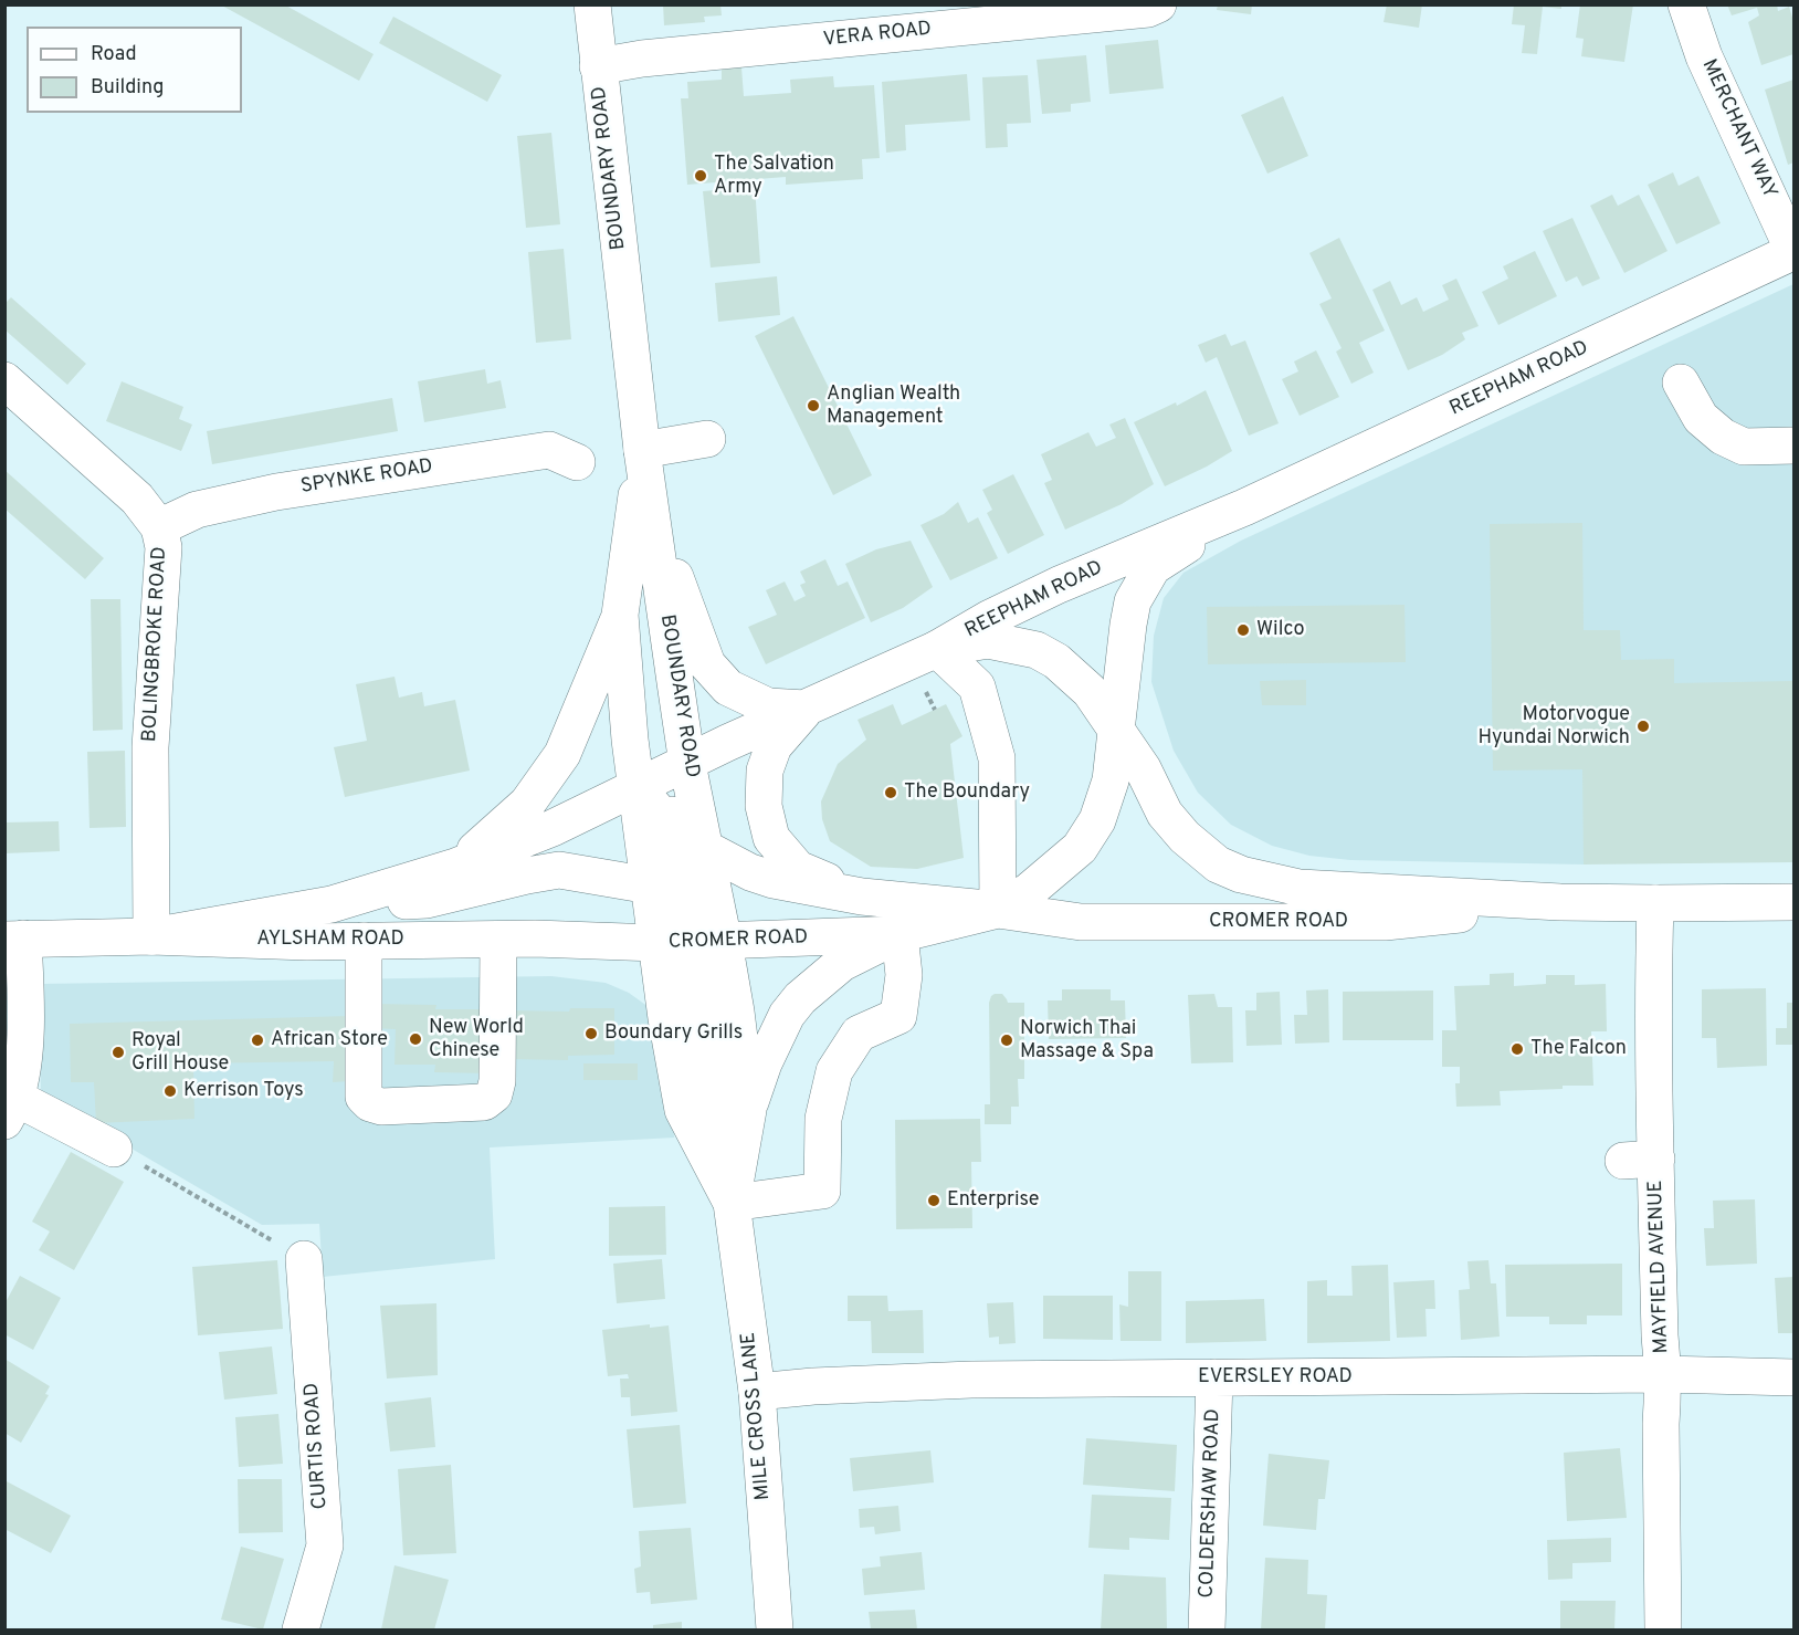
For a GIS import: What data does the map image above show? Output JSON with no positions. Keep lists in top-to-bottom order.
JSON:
{
  "streets": {
    "main road": [
      "VERA ROAD",
      "MERCHANT WAY",
      "BOUNDARY ROAD",
      "REEPHAM ROAD",
      "SPYNKE ROAD",
      "BOLINGBROKE ROAD",
      "CROMER ROAD",
      "AYLSHAM ROAD",
      "MAYFIELD AVENUE",
      "EVERSLEY ROAD",
      "MILE CROSS LANE",
      "CURTIS ROAD",
      "COLDERSHAW ROAD"
    ]
  },
  "crossings": [
    ["VERA ROAD", "BOUNDARY ROAD"],
    ["MERCHANT WAY", "REEPHAM ROAD"],
    ["BOUNDARY ROAD", "REEPHAM ROAD"],
    ["BOUNDARY ROAD", "CROMER ROAD"],
    ["BOUNDARY ROAD", "AYLSHAM ROAD"],
    ["BOUNDARY ROAD", "MILE CROSS LANE"],
    ["REEPHAM ROAD", "CROMER ROAD"],
    ["SPYNKE ROAD", "BOLINGBROKE ROAD"],
    ["BOLINGBROKE ROAD", "AYLSHAM ROAD"],
    ["CROMER ROAD", "AYLSHAM ROAD"],
    ["CROMER ROAD", "MAYFIELD AVENUE"],
    ["CROMER ROAD", "MILE CROSS LANE"],
    ["AYLSHAM ROAD", "MILE CROSS LANE"],
    ["MAYFIELD AVENUE", "EVERSLEY ROAD"],
    ["EVERSLEY ROAD", "MILE CROSS LANE"],
    ["EVERSLEY ROAD", "COLDERSHAW ROAD"]
  ],
  "places": [
    "The Salvation Army",
    "Anglian Wealth Management",
    "Wilco",
    "Motorvogue Hyundai Norwich",
    "The Boundary",
    "Boundary Grills",
    "New World Chinese",
    "African Store",
    "Norwich Thai Massage & Spa",
    "The Falcon",
    "Royal Grill House",
    "Kerrison Toys",
    "Enterprise"
  ],
  "legend": ["Road", "Building"]
}
